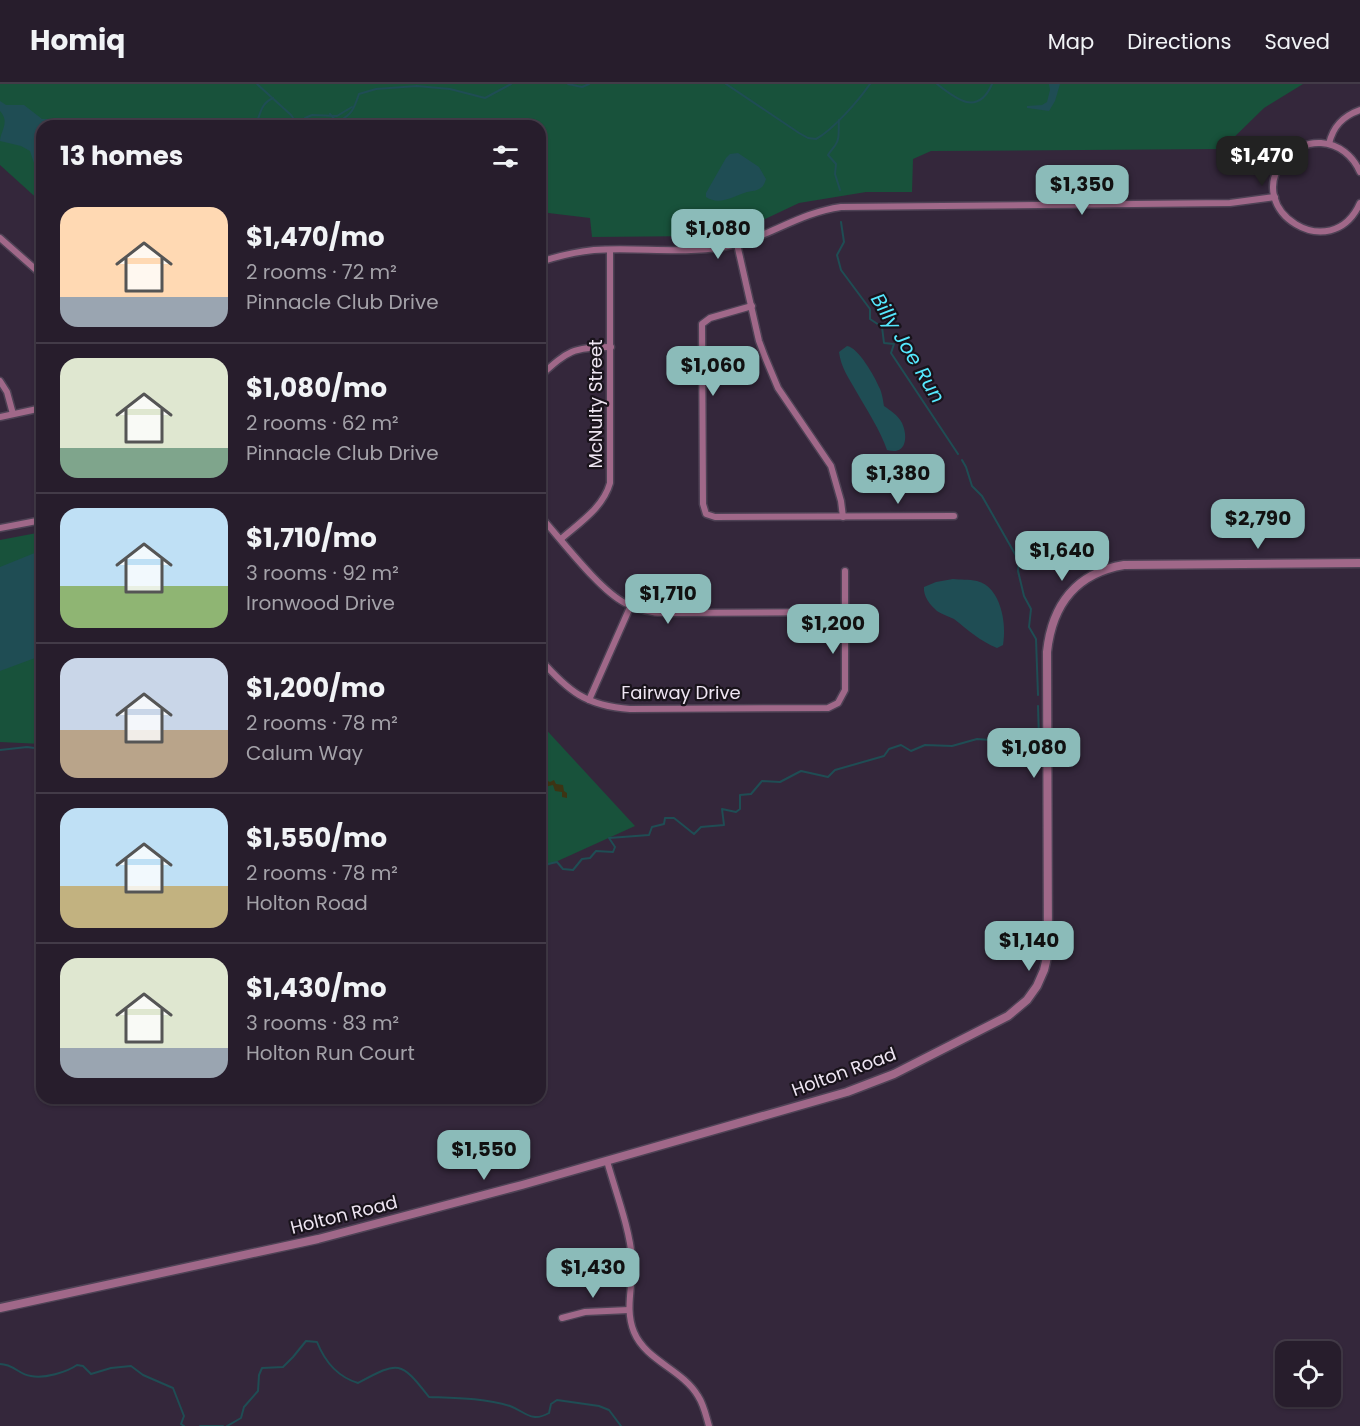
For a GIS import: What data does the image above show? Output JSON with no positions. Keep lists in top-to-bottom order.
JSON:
{
  "streets": {
    "street": ["McNulty Street", "Fairway Drive", "Holton Road"]
  },
  "water": ["Billy Joe Run"],
  "page": {
    "header": "Homiq",
    "nav": ["Map", "Directions", "Saved"],
    "heading": "13 homes",
    "price": [
      "$1,470",
      "$1,350",
      "$1,080",
      "$1,060",
      "$1,380",
      "$2,790",
      "$1,640",
      "$1,710",
      "$1,200",
      "$1,080",
      "$1,140",
      "$1,550",
      "$1,430"
    ],
    "list": [
      {
        "name": "$1,470/mo",
        "note": "2 rooms · 72 m² · Pinnacle Club Drive"
      },
      {
        "name": "$1,080/mo",
        "note": "2 rooms · 62 m² · Pinnacle Club Drive"
      },
      {
        "name": "$1,710/mo",
        "note": "3 rooms · 92 m² · Ironwood Drive"
      },
      {
        "name": "$1,200/mo",
        "note": "2 rooms · 78 m² · Calum Way"
      },
      {
        "name": "$1,550/mo",
        "note": "2 rooms · 78 m² · Holton Road"
      },
      {
        "name": "$1,430/mo",
        "note": "3 rooms · 83 m² · Holton Run Court"
      }
    ]
  }
}
